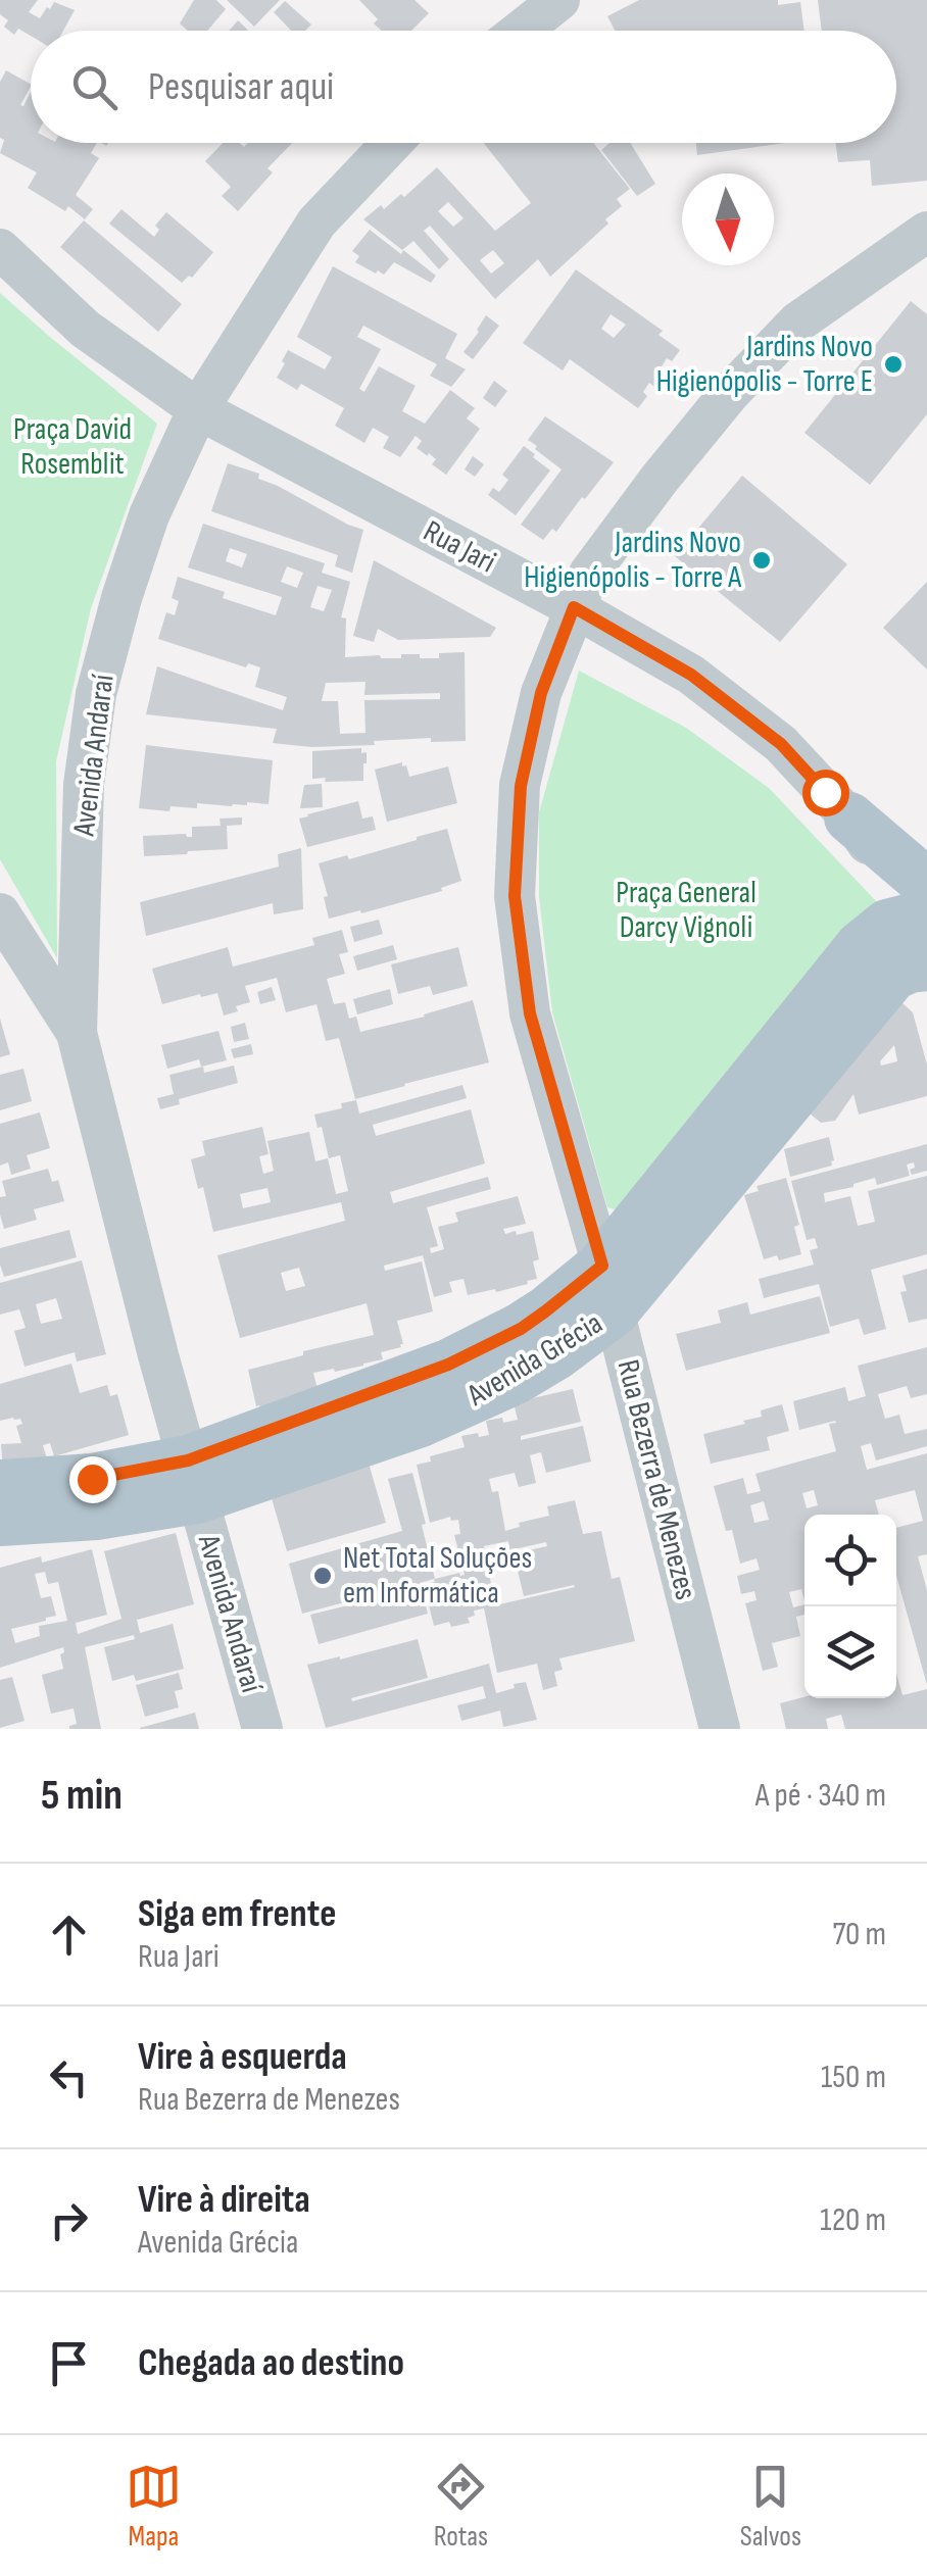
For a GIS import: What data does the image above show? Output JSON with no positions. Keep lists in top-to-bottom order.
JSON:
{
  "streets": {
    "main road": ["Avenida Grécia"],
    "street": ["Rua Jari", "Avenida Andaraí", "Rua Bezerra de Menezes"]
  },
  "crossings": [
    ["Rua Jari", "Avenida Andaraí"],
    ["Rua Jari", "Rua Bezerra de Menezes"],
    ["Avenida Andaraí", "Avenida Grécia"],
    ["Avenida Grécia", "Rua Bezerra de Menezes"]
  ],
  "parks": ["Praça David Rosemblit", "Praça General Darcy Vignoli"],
  "places": ["Jardins Novo Higienópolis - Torre E", "Jardins Novo Higienópolis - Torre A", "Net Total Soluções em Informática"],
  "north": "bottom",
  "page": {
    "search": "Pesquisar aqui",
    "heading": ["5 min", "A pé · 340 m"],
    "list": [
      ["Siga em frente", "Rua Jari", "70 m"],
      ["Vire à esquerda", "Rua Bezerra de Menezes", "150 m"],
      ["Vire à direita", "Avenida Grécia", "120 m"],
      "Chegada ao destino"
    ],
    "nav": ["Mapa", "Rotas", "Salvos"]
  }
}
